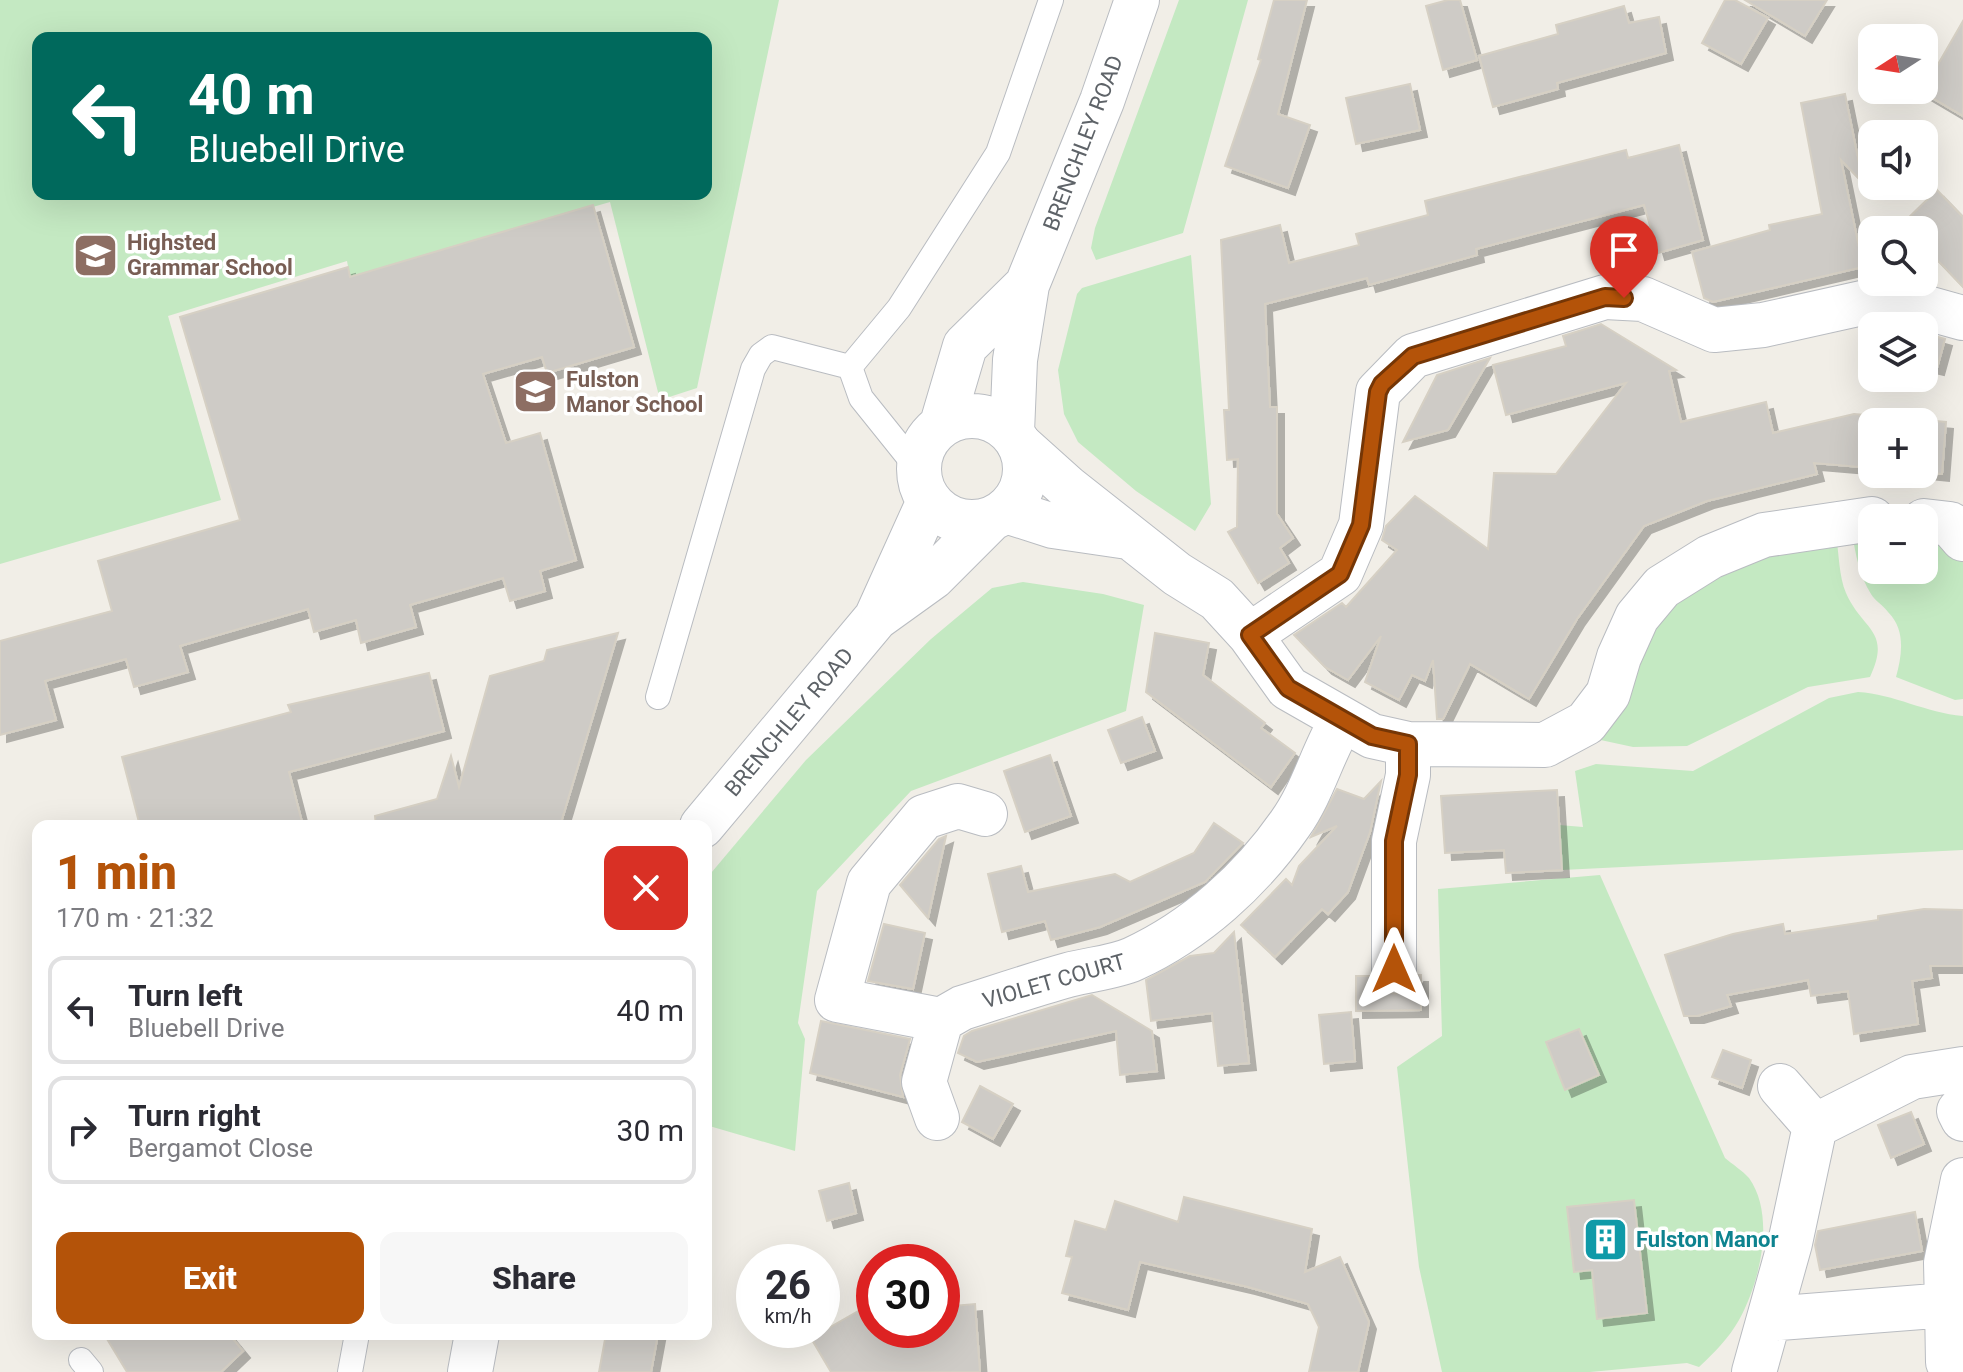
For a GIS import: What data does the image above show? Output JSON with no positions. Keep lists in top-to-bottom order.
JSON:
{
  "streets": {
    "street": ["BRENCHLEY ROAD", "VIOLET COURT"]
  },
  "places": {
    "school or university": ["Highsted Grammar School", "Fulston Manor School"],
    "building": ["Fulston Manor"]
  },
  "north": "left",
  "page": {
    "map_buttons": ["+", "−"],
    "turn": ["40 m", "Bluebell Drive"],
    "heading": ["1 min", "170 m · 21:32"],
    "list": [
      {
        "name": "Turn left",
        "note": "Bluebell Drive",
        "value": "40 m"
      },
      {
        "name": "Turn right",
        "note": "Bergamot Close",
        "value": "30 m"
      }
    ],
    "buttons": ["Exit", "Share"],
    "speed": "26 km/h",
    "limit": "30"
  }
}
